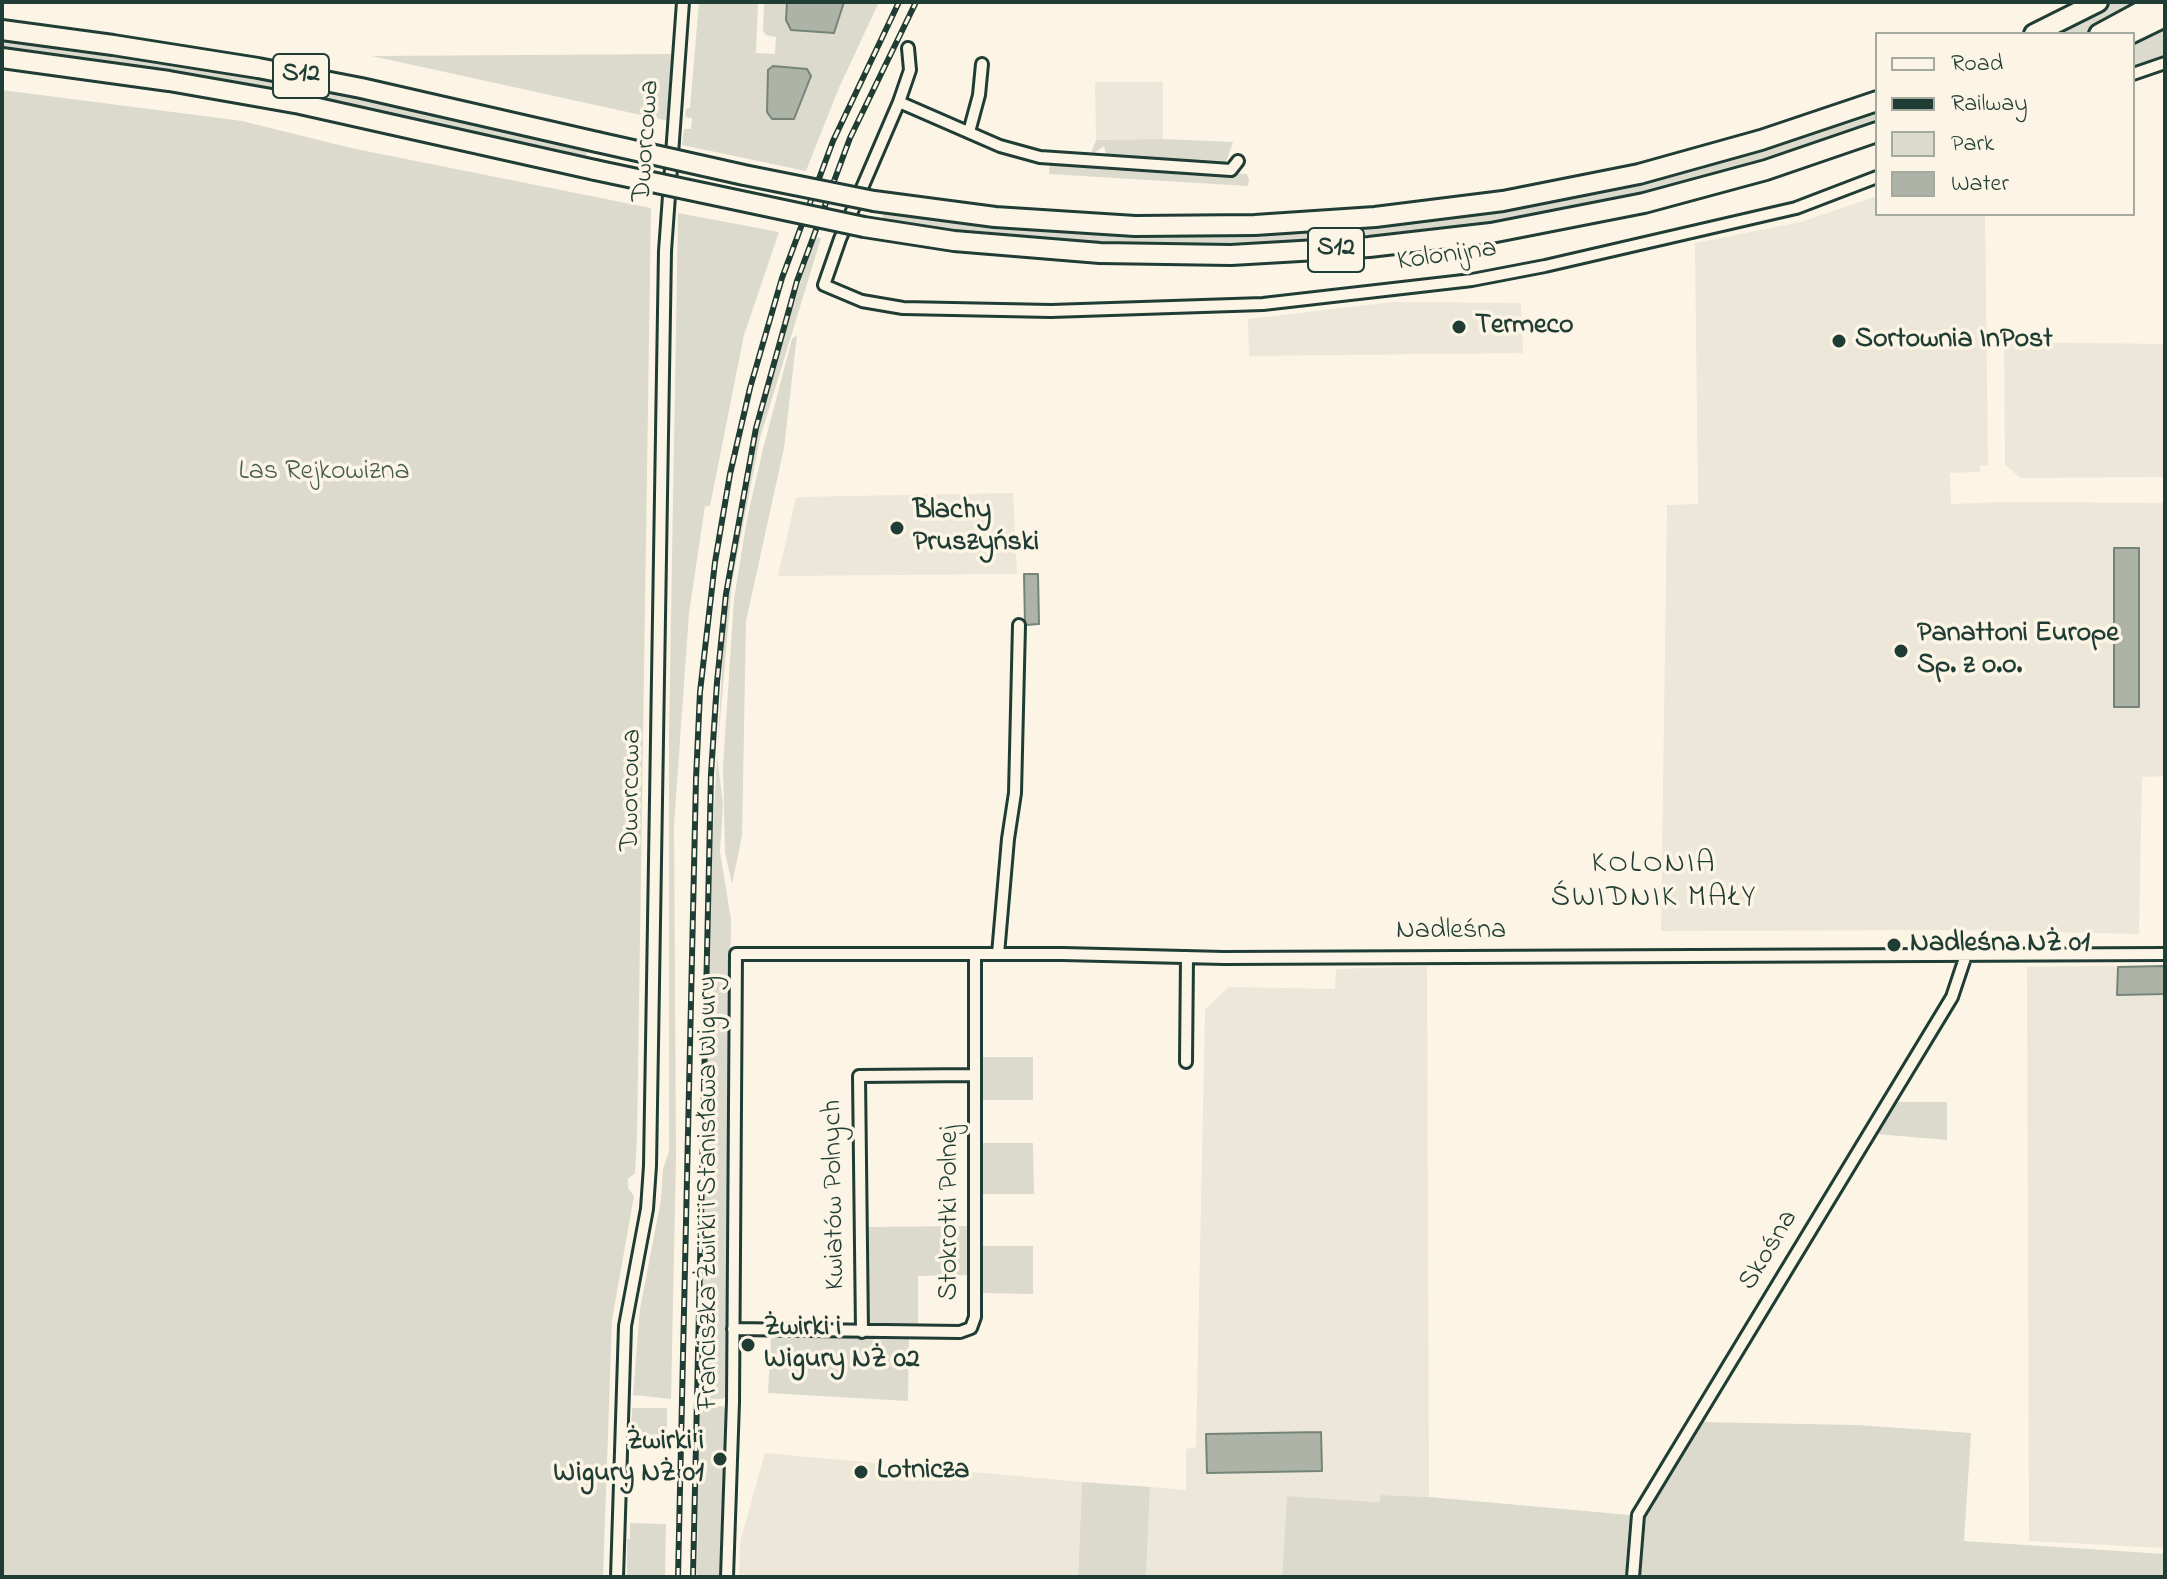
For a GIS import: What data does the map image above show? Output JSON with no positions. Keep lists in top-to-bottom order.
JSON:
{
  "streets": {
    "highway": ["S12"],
    "street": [
      "Dworcowa",
      "Kolonijna",
      "Nadleśna",
      "Franciszka Żwirki i Stanisława Wigury",
      "Kwiatów Polnych",
      "Stokrotki Polnej",
      "Skośna"
    ]
  },
  "crossings": [
    ["Nadleśna", "Franciszka Żwirki i Stanisława Wigury"],
    ["Nadleśna", "Stokrotki Polnej"],
    ["Nadleśna", "Skośna"],
    ["Franciszka Żwirki i Stanisława Wigury", "Stokrotki Polnej"],
    ["Kwiatów Polnych", "Stokrotki Polnej"]
  ],
  "districts": ["KOLONIA ŚWIDNIK MAŁY"],
  "parks": ["Las Rejkowizna"],
  "places": [
    "Termeco",
    "Sortownia InPost",
    "Blachy Pruszyński",
    "Panattoni Europe Sp. z o.o.",
    "Nadleśna NŻ 01",
    "Żwirki i Wigury NŻ 02",
    "Żwirki i Wigury NŻ 01",
    "Lotnicza"
  ],
  "legend": [
    "Road",
    "Railway",
    "Park",
    "Water"
  ]
}
